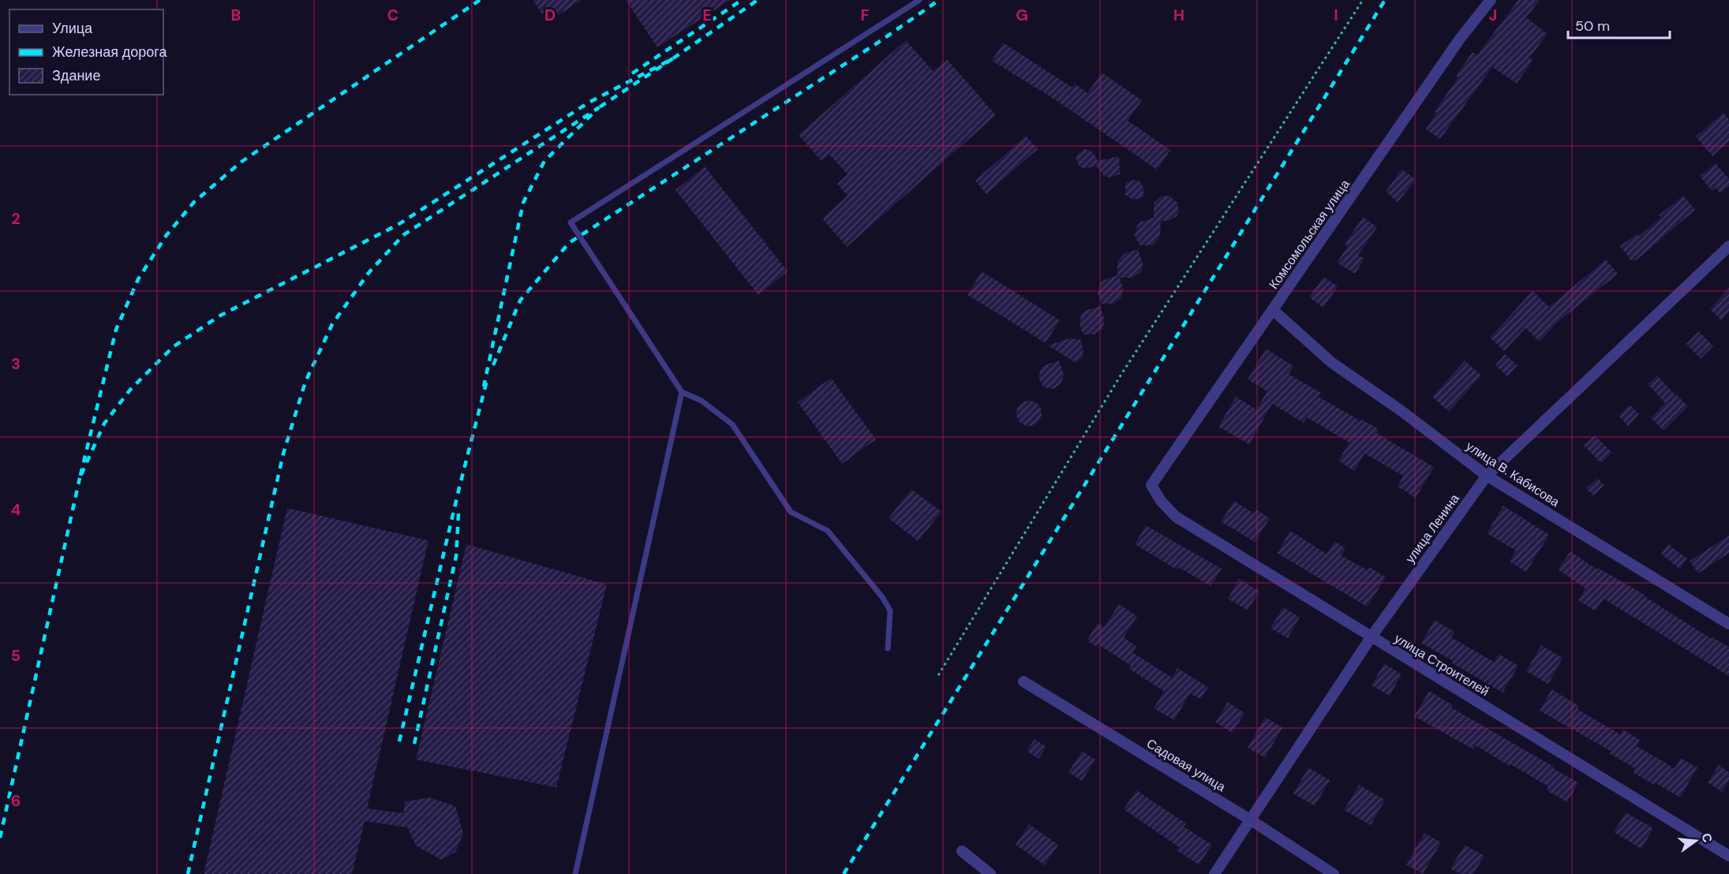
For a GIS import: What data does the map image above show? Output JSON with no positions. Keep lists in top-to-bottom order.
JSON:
{
  "streets": {
    "street": [
      "Комсомольская улица",
      "улица В. Кабисова",
      "улица Ленина",
      "улица Строителей",
      "Садовая улица"
    ]
  },
  "crossings": [
    ["Комсомольская улица", "улица В. Кабисова"],
    ["Комсомольская улица", "улица Строителей"],
    ["улица В. Кабисова", "улица Ленина"],
    ["улица Ленина", "улица Строителей"],
    ["улица Ленина", "Садовая улица"]
  ],
  "legend": ["Улица", "Железная дорога", "Здание"],
  "scale_bar": "50 m",
  "north": "right",
  "grid": {
    "columns": [
      "B",
      "C",
      "D",
      "E",
      "F",
      "G",
      "H",
      "I",
      "J"
    ],
    "rows": [
      "2",
      "3",
      "4",
      "5",
      "6"
    ]
  }
}
